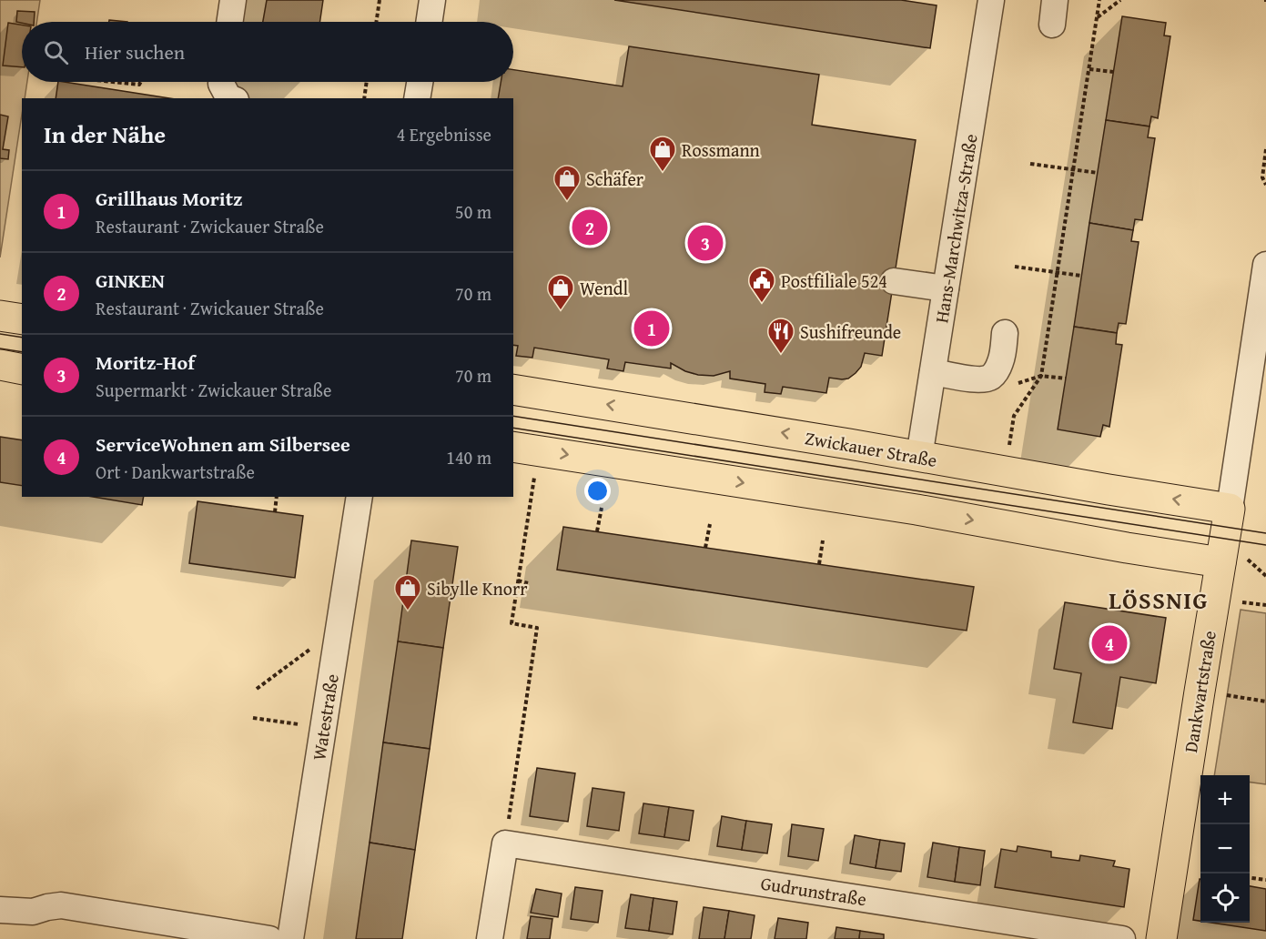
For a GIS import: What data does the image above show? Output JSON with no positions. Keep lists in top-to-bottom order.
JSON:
{
  "streets": {
    "main road": ["Zwickauer Straße", "Dankwartstraße"],
    "street": ["Hans-Marchwitza-Straße", "Watestraße", "Gudrunstraße"]
  },
  "crossings": [
    ["Hans-Marchwitza-Straße", "Zwickauer Straße"],
    ["Zwickauer Straße", "Dankwartstraße"]
  ],
  "districts": ["LÖSSNIG"],
  "places": {
    "shop": [
      "Rossmann",
      "Schäfer",
      "Wendl",
      "Sibylle Knorr"
    ],
    "public building": ["Postfiliale 524"],
    "restaurant": ["Sushifreunde"]
  },
  "page": {
    "search": "Hier suchen",
    "heading": ["In der Nähe", "4 Ergebnisse"],
    "list": [
      {
        "mark": "1",
        "name": "Grillhaus Moritz",
        "note": "Restaurant · Zwickauer Straße",
        "value": "50 m"
      },
      {
        "mark": "2",
        "name": "GINKEN",
        "note": "Restaurant · Zwickauer Straße",
        "value": "70 m"
      },
      {
        "mark": "3",
        "name": "Moritz-Hof",
        "note": "Supermarkt · Zwickauer Straße",
        "value": "70 m"
      },
      {
        "mark": "4",
        "name": "ServiceWohnen am Silbersee",
        "note": "Ort · Dankwartstraße",
        "value": "140 m"
      }
    ],
    "pins": [
      "2",
      "3",
      "1",
      "4"
    ],
    "map_buttons": ["+", "−"]
  }
}
